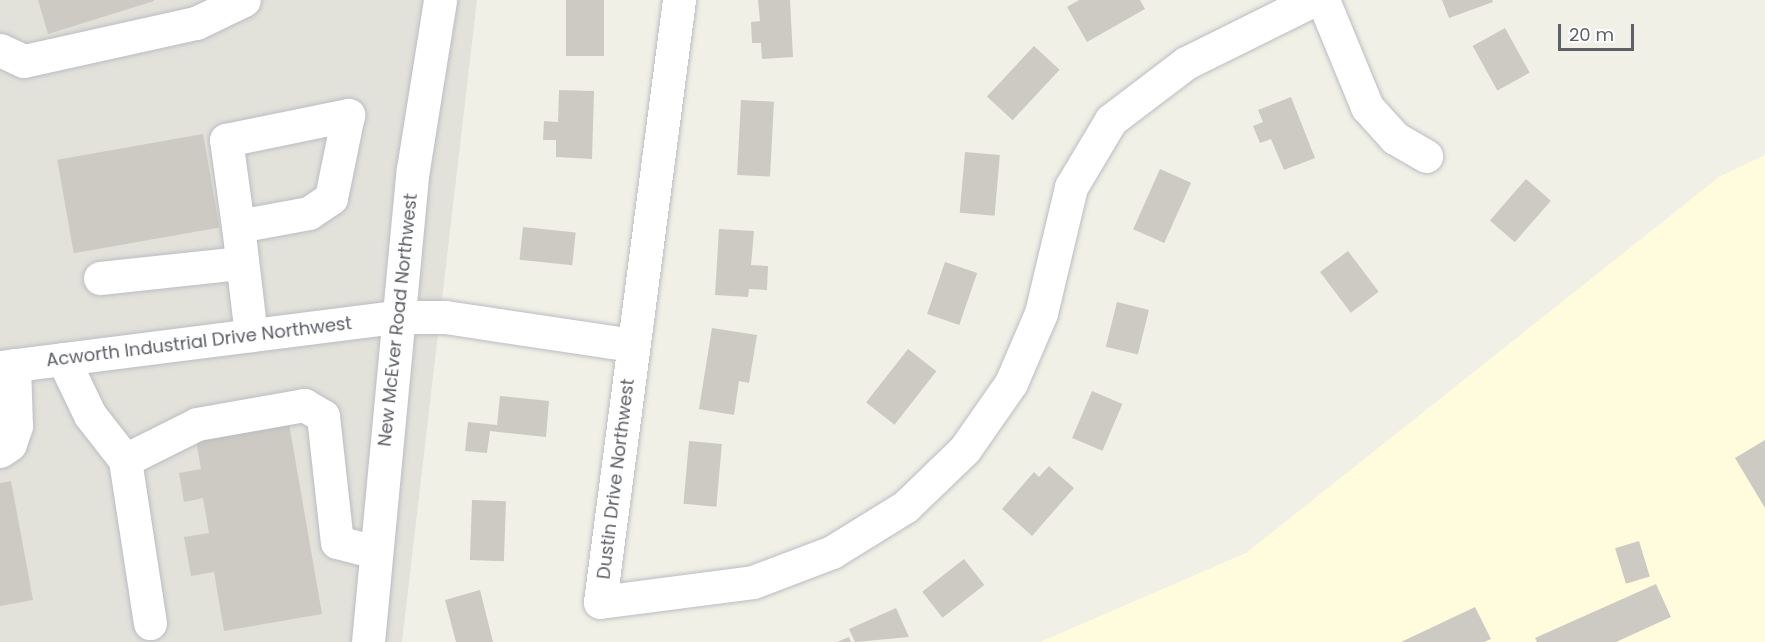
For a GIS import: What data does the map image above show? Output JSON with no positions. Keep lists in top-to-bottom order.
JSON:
{
  "streets": {
    "street": ["New McEver Road Northwest", "Acworth Industrial Drive Northwest", "Dustin Drive Northwest"]
  },
  "crossings": [
    ["New McEver Road Northwest", "Acworth Industrial Drive Northwest"],
    ["Acworth Industrial Drive Northwest", "Dustin Drive Northwest"]
  ],
  "scale_bar": "20 m"
}
